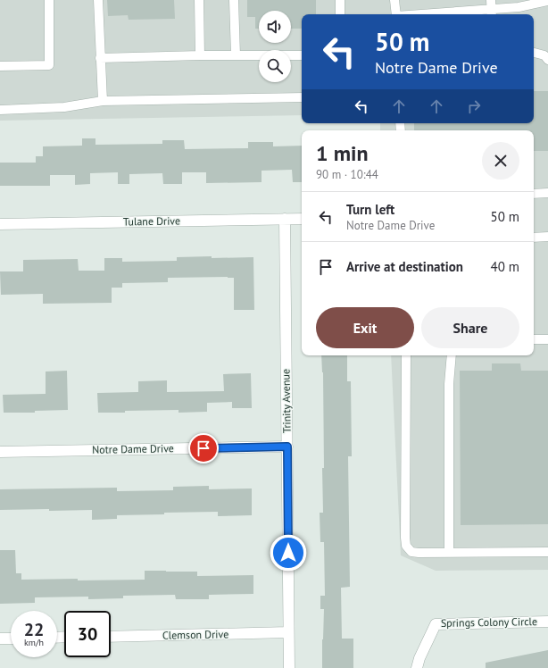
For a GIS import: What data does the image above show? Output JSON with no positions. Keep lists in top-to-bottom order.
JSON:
{
  "streets": {
    "street": [
      "Tulane Drive",
      "Trinity Avenue",
      "Notre Dame Drive",
      "Springs Colony Circle",
      "Clemson Drive"
    ]
  },
  "crossings": [
    ["Tulane Drive", "Trinity Avenue"],
    ["Trinity Avenue", "Notre Dame Drive"],
    ["Trinity Avenue", "Clemson Drive"]
  ],
  "page": {
    "turn": ["50 m", "Notre Dame Drive"],
    "heading": ["1 min", "90 m · 10:44"],
    "list": [
      {
        "name": "Turn left",
        "note": "Notre Dame Drive",
        "value": "50 m"
      },
      {
        "name": "Arrive at destination",
        "value": "40 m"
      }
    ],
    "buttons": ["Exit", "Share"],
    "speed": "22 km/h",
    "limit": "30"
  }
}
